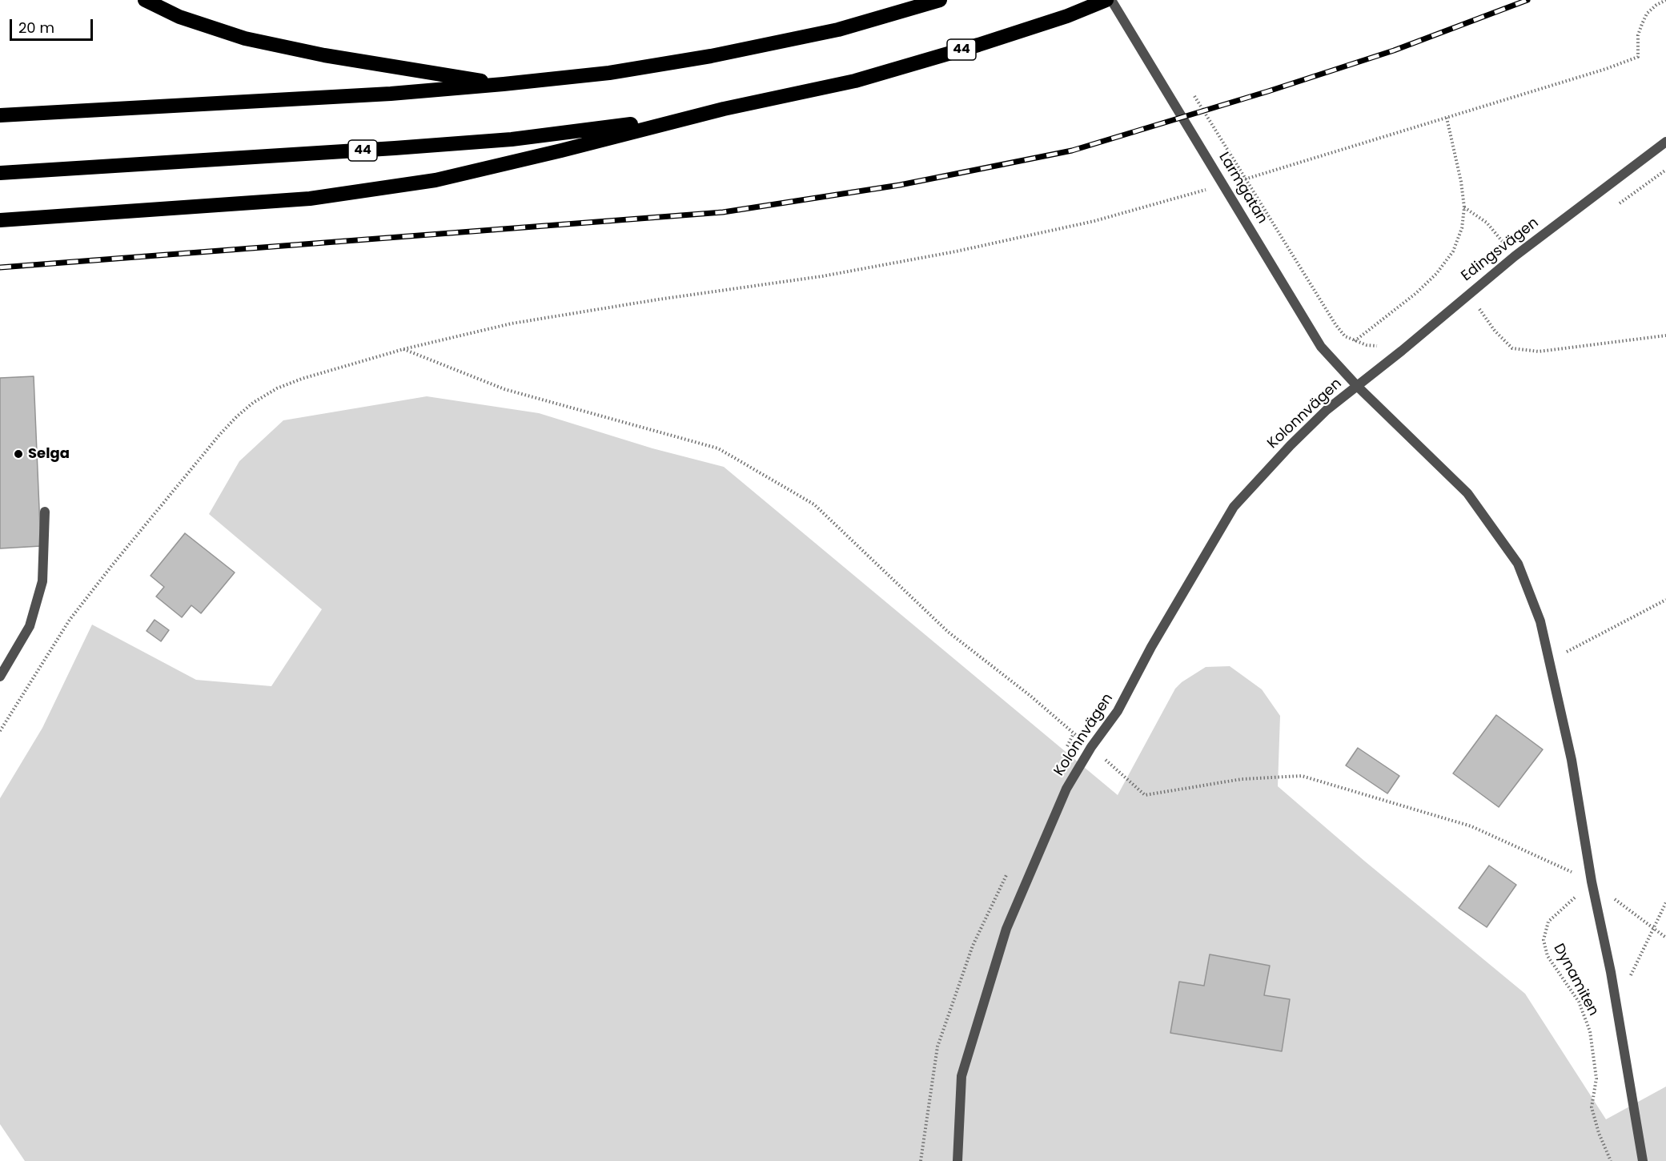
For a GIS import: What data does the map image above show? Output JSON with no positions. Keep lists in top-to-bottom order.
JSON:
{
  "streets": {
    "highway": ["44"],
    "street": ["Larmgatan", "Edingsvägen", "Kolonnvägen"],
    "path": ["Dynamiten"]
  },
  "crossings": [
    ["Larmgatan", "Edingsvägen"],
    ["Larmgatan", "Kolonnvägen"],
    ["Larmgatan", "Dynamiten"],
    ["Edingsvägen", "Kolonnvägen"]
  ],
  "places": ["Selga"],
  "scale_bar": "20 m"
}
